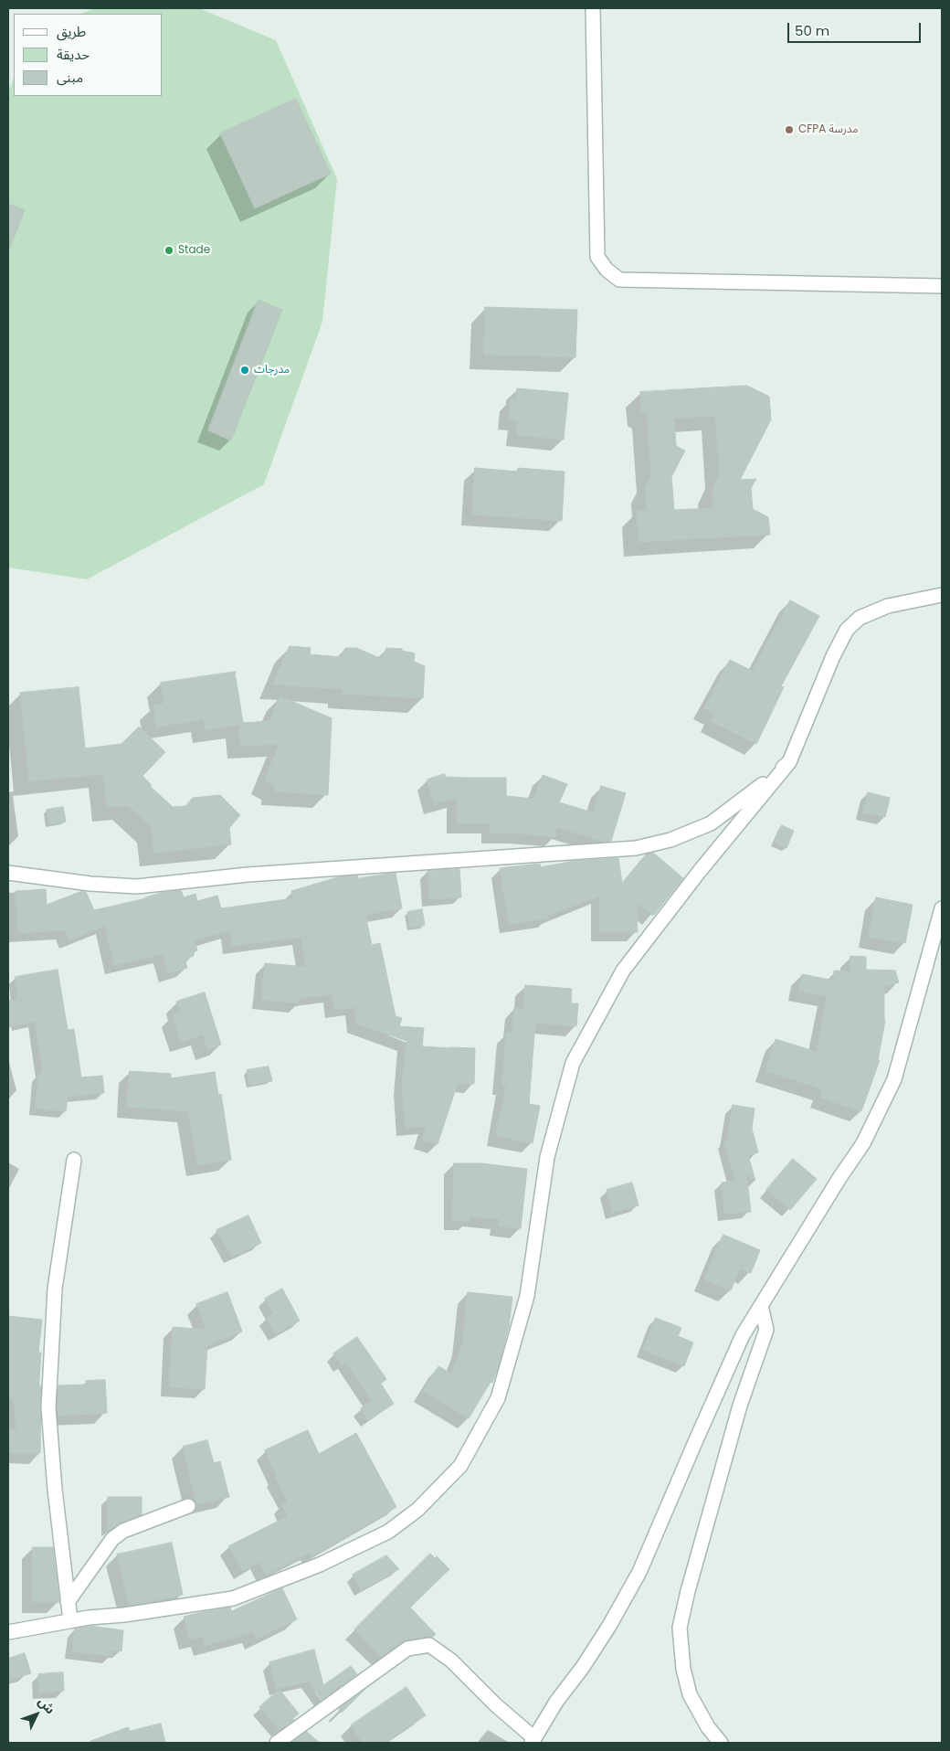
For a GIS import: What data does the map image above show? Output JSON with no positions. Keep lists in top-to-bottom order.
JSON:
{
  "places": ["CFPA مدرسة", "Stade", "مدرجات"],
  "legend": ["طريق", "حديقة", "مبنى"],
  "scale_bar": "50 m",
  "north": "top right"
}
